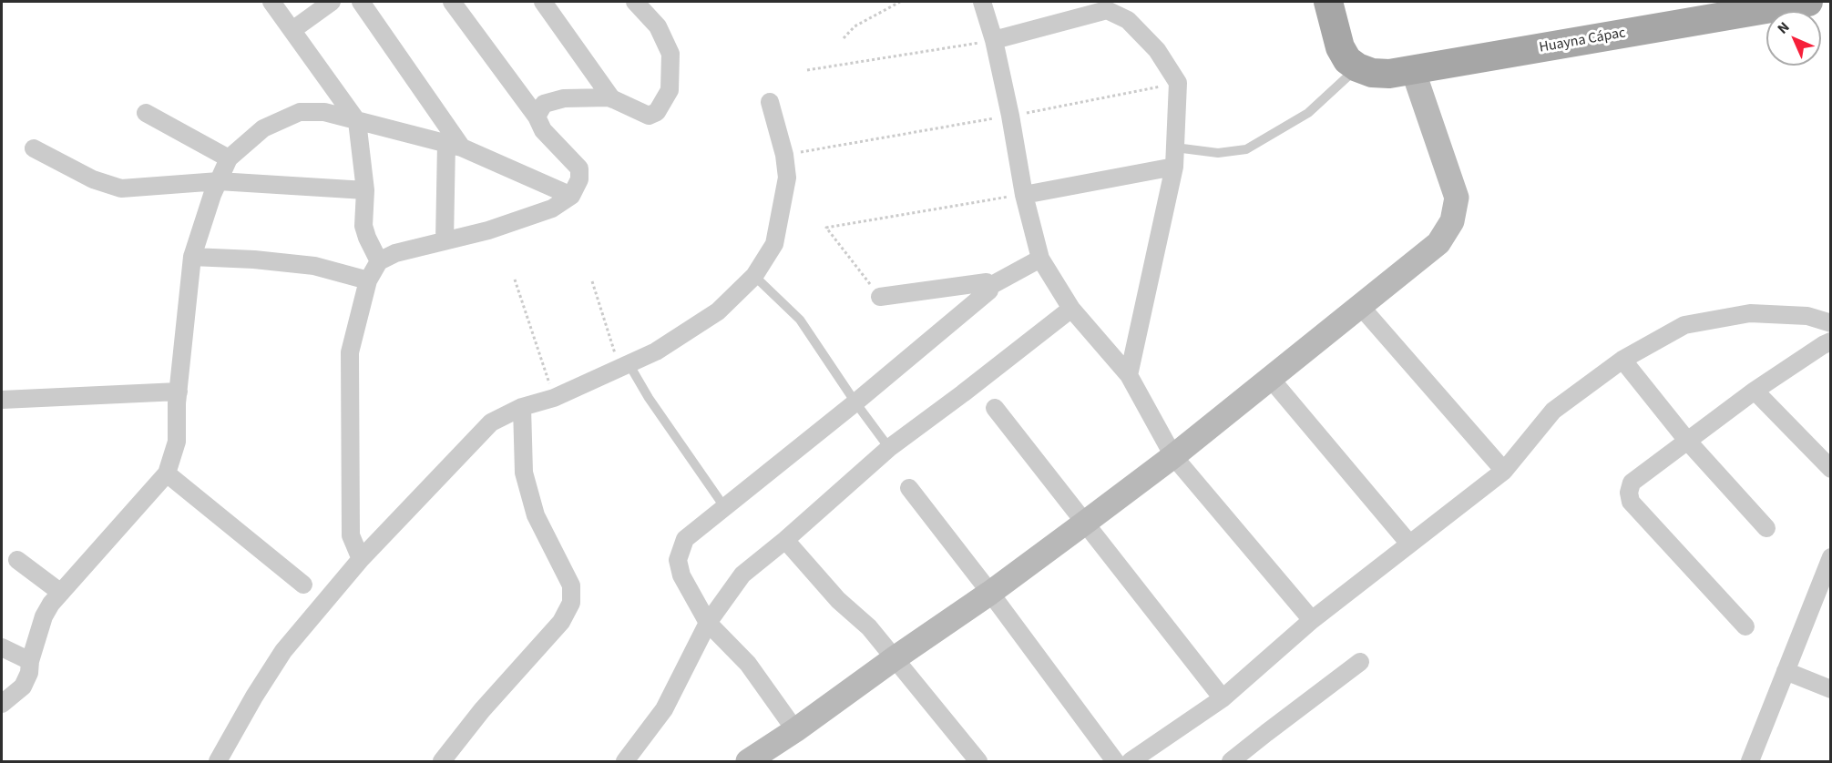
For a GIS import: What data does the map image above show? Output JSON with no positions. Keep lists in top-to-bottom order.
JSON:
{
  "streets": {
    "main road": ["Huayna Cápac"]
  },
  "north": "top left"
}
